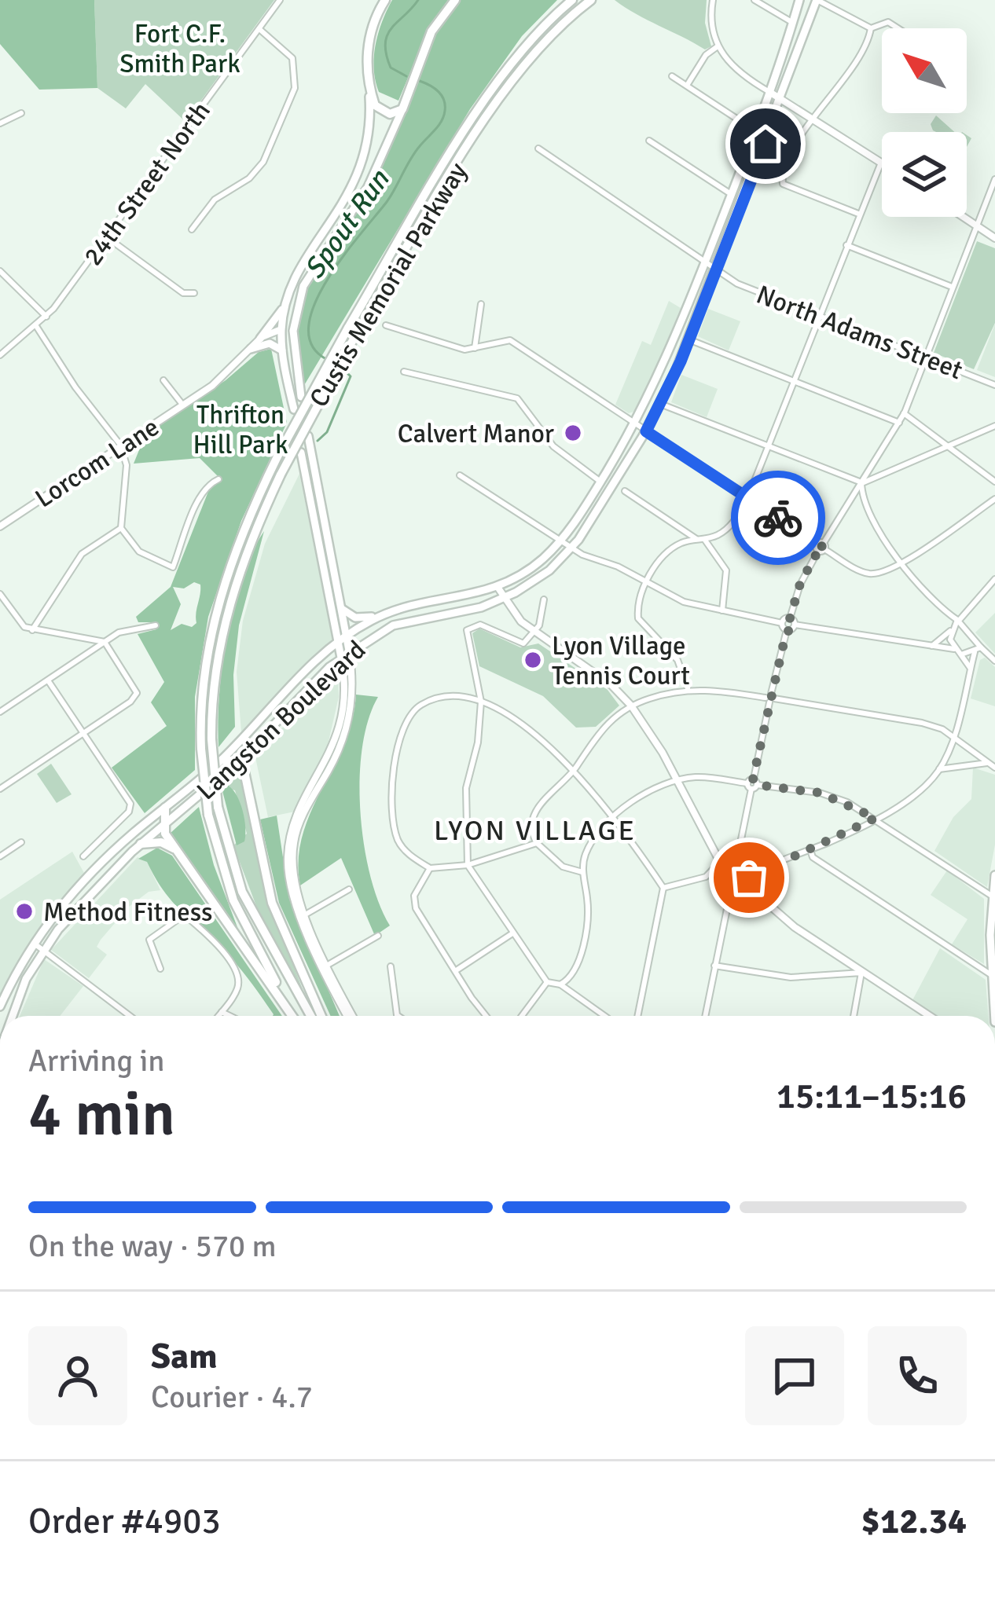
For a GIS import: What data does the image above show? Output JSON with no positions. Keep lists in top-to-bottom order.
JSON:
{
  "streets": {
    "highway": ["Custis Memorial Parkway"],
    "main road": ["Langston Boulevard"],
    "street": ["24th Street North", "North Adams Street", "Lorcom Lane"]
  },
  "crossings": [
    ["North Adams Street", "Langston Boulevard"]
  ],
  "districts": ["LYON VILLAGE"],
  "water": ["Spout Run"],
  "parks": ["Fort C.F. Smith Park", "Thrifton Hill Park"],
  "places": ["Calvert Manor", "Lyon Village Tennis Court", "Method Fitness"],
  "north": "top left",
  "page": {
    "heading": ["4 min", "Arriving in", "15:11–15:16"],
    "panel": [
      "Sam",
      "Courier · 4.7",
      "Order #4903",
      "$12.34"
    ],
    "bar": "On the way · 570 m"
  }
}
